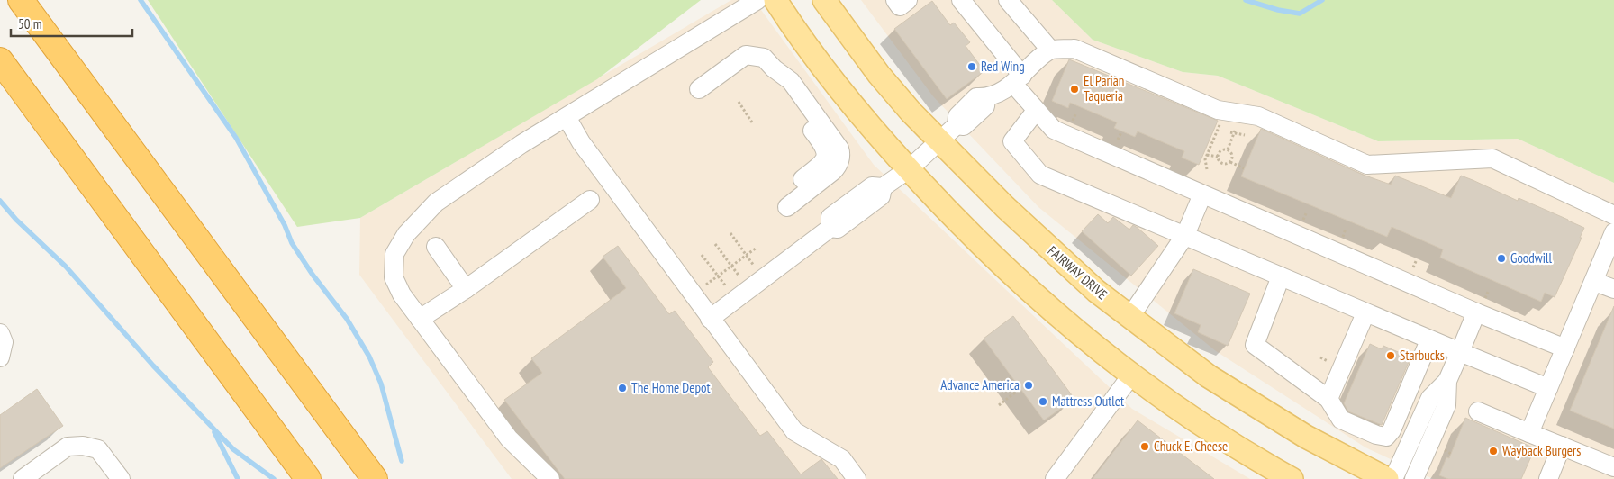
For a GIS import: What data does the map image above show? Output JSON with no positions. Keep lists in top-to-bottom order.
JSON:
{
  "streets": {
    "main road": ["FAIRWAY DRIVE"]
  },
  "places": [
    "Red Wing",
    "El Parian Taqueria",
    "Goodwill",
    "Starbucks",
    "Advance America",
    "The Home Depot",
    "Mattress Outlet",
    "Chuck E. Cheese",
    "Wayback Burgers"
  ],
  "scale_bar": "50 m"
}
